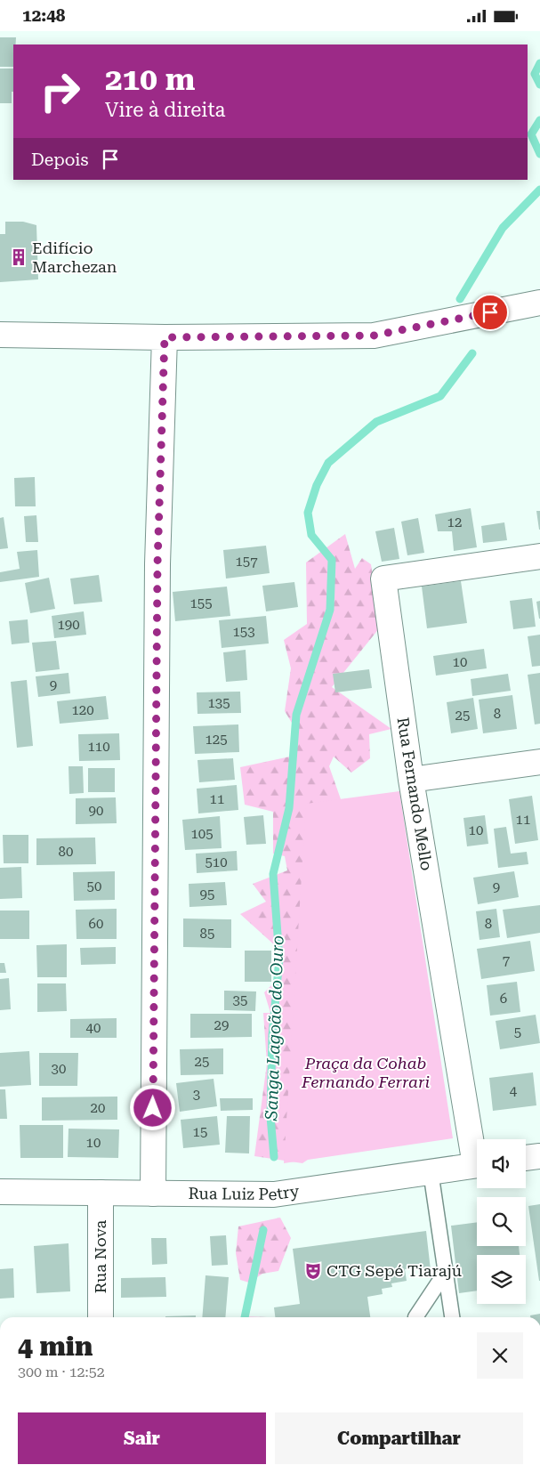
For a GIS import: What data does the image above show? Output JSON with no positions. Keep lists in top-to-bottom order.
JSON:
{
  "streets": {
    "street": ["Rua Fernando Mello", "Rua Luiz Petry", "Rua Nova"]
  },
  "crossings": [
    ["Rua Luiz Petry", "Rua Nova"]
  ],
  "water": ["Sanga Lagoão do Ouro"],
  "parks": ["Praça da Cohab Fernando Ferrari"],
  "places": {
    "building": ["Edifício Marchezan"],
    "theatre": ["CTG Sepé Tiarajú"]
  },
  "house_numbers": [
    "12",
    "157",
    "155",
    "190",
    "153",
    "10",
    "9",
    "135",
    "120",
    "8",
    "25",
    "125",
    "110",
    "11",
    "90",
    "11",
    "10",
    "105",
    "80",
    "510",
    "50",
    "9",
    "95",
    "60",
    "8",
    "85",
    "7",
    "6",
    "35",
    "29",
    "40",
    "5",
    "25",
    "30",
    "4",
    "3",
    "20",
    "15",
    "10"
  ],
  "page": {
    "status": "12:48",
    "turn": ["210 m", "Vire à direita"],
    "then": "Depois",
    "heading": ["4 min", "300 m · 12:52"],
    "buttons": ["Sair", "Compartilhar"]
  }
}
